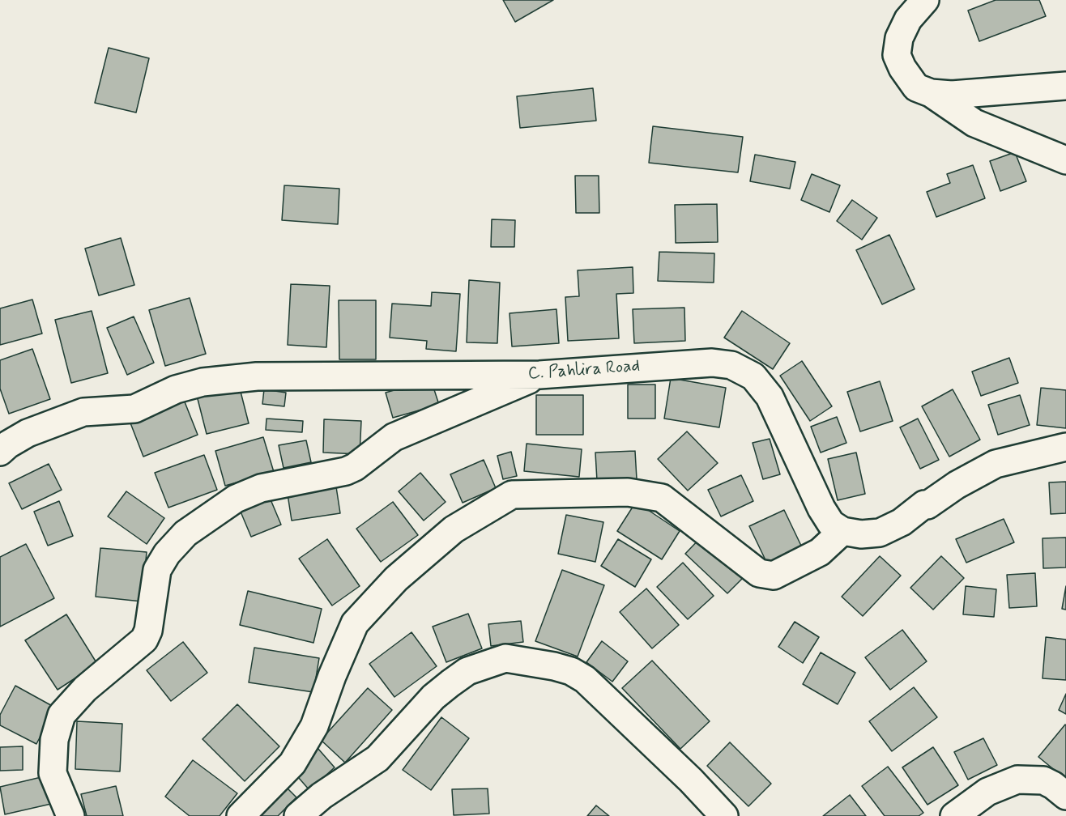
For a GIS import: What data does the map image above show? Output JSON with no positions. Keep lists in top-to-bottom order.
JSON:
{
  "streets": {
    "street": ["C. Pahlira Road"]
  }
}
